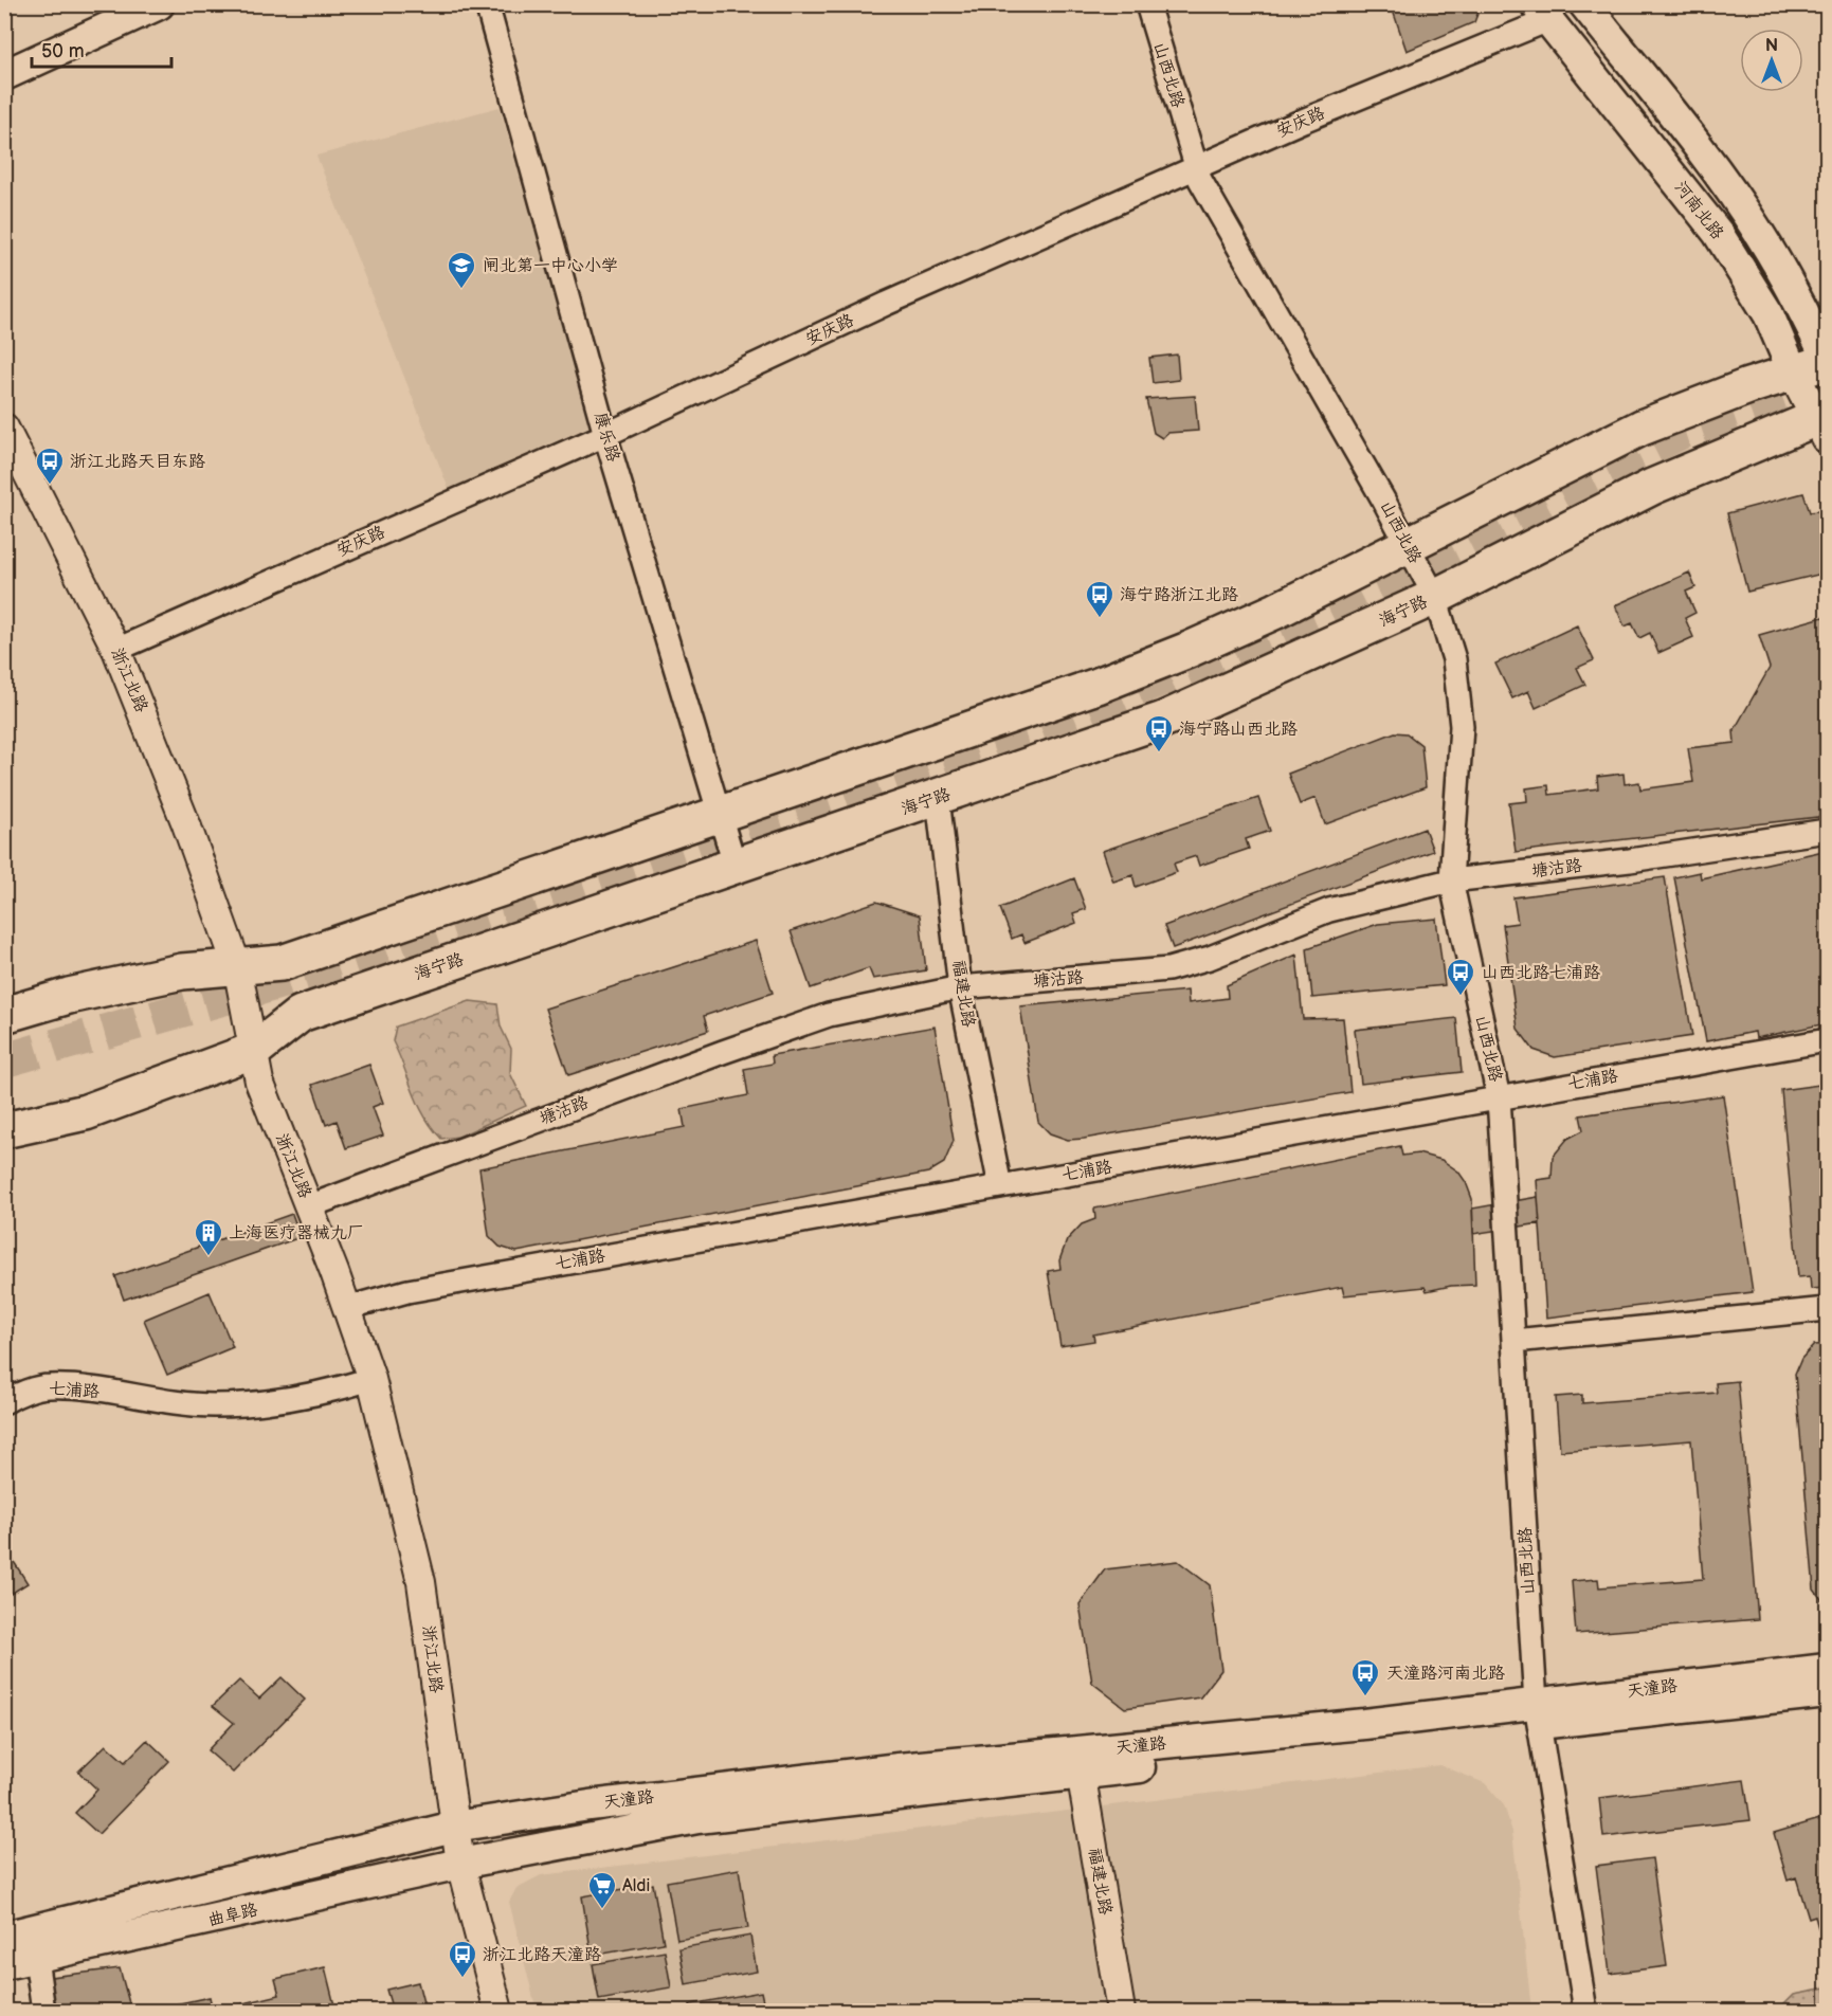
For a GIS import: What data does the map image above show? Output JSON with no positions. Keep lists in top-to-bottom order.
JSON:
{
  "streets": {
    "main road": [
      "河南北路",
      "海宁路",
      "天潼路",
      "曲阜路"
    ],
    "street": [
      "山西北路",
      "安庆路",
      "康乐路",
      "浙江北路",
      "塘沽路",
      "福建北路",
      "七浦路"
    ]
  },
  "crossings": [
    ["山西北路", "安庆路"],
    ["山西北路", "海宁路"],
    ["山西北路", "塘沽路"],
    ["山西北路", "七浦路"],
    ["山西北路", "天潼路"],
    ["安庆路", "河南北路"],
    ["安庆路", "康乐路"],
    ["安庆路", "浙江北路"],
    ["河南北路", "海宁路"],
    ["康乐路", "海宁路"],
    ["海宁路", "浙江北路"],
    ["海宁路", "福建北路"],
    ["浙江北路", "塘沽路"],
    ["浙江北路", "七浦路"],
    ["浙江北路", "天潼路"],
    ["浙江北路", "曲阜路"],
    ["塘沽路", "福建北路"],
    ["福建北路", "七浦路"],
    ["福建北路", "天潼路"],
    ["天潼路", "曲阜路"]
  ],
  "places": {
    "school or university": ["闸北第一中心小学"],
    "bus stop": [
      "浙江北路天目东路",
      "海宁路浙江北路",
      "海宁路山西北路",
      "山西北路七浦路",
      "天潼路河南北路",
      "浙江北路天潼路"
    ],
    "building": ["上海医疗器械九厂"],
    "supermarket": ["Aldi"]
  },
  "scale_bar": "50 m",
  "north": "top"
}
